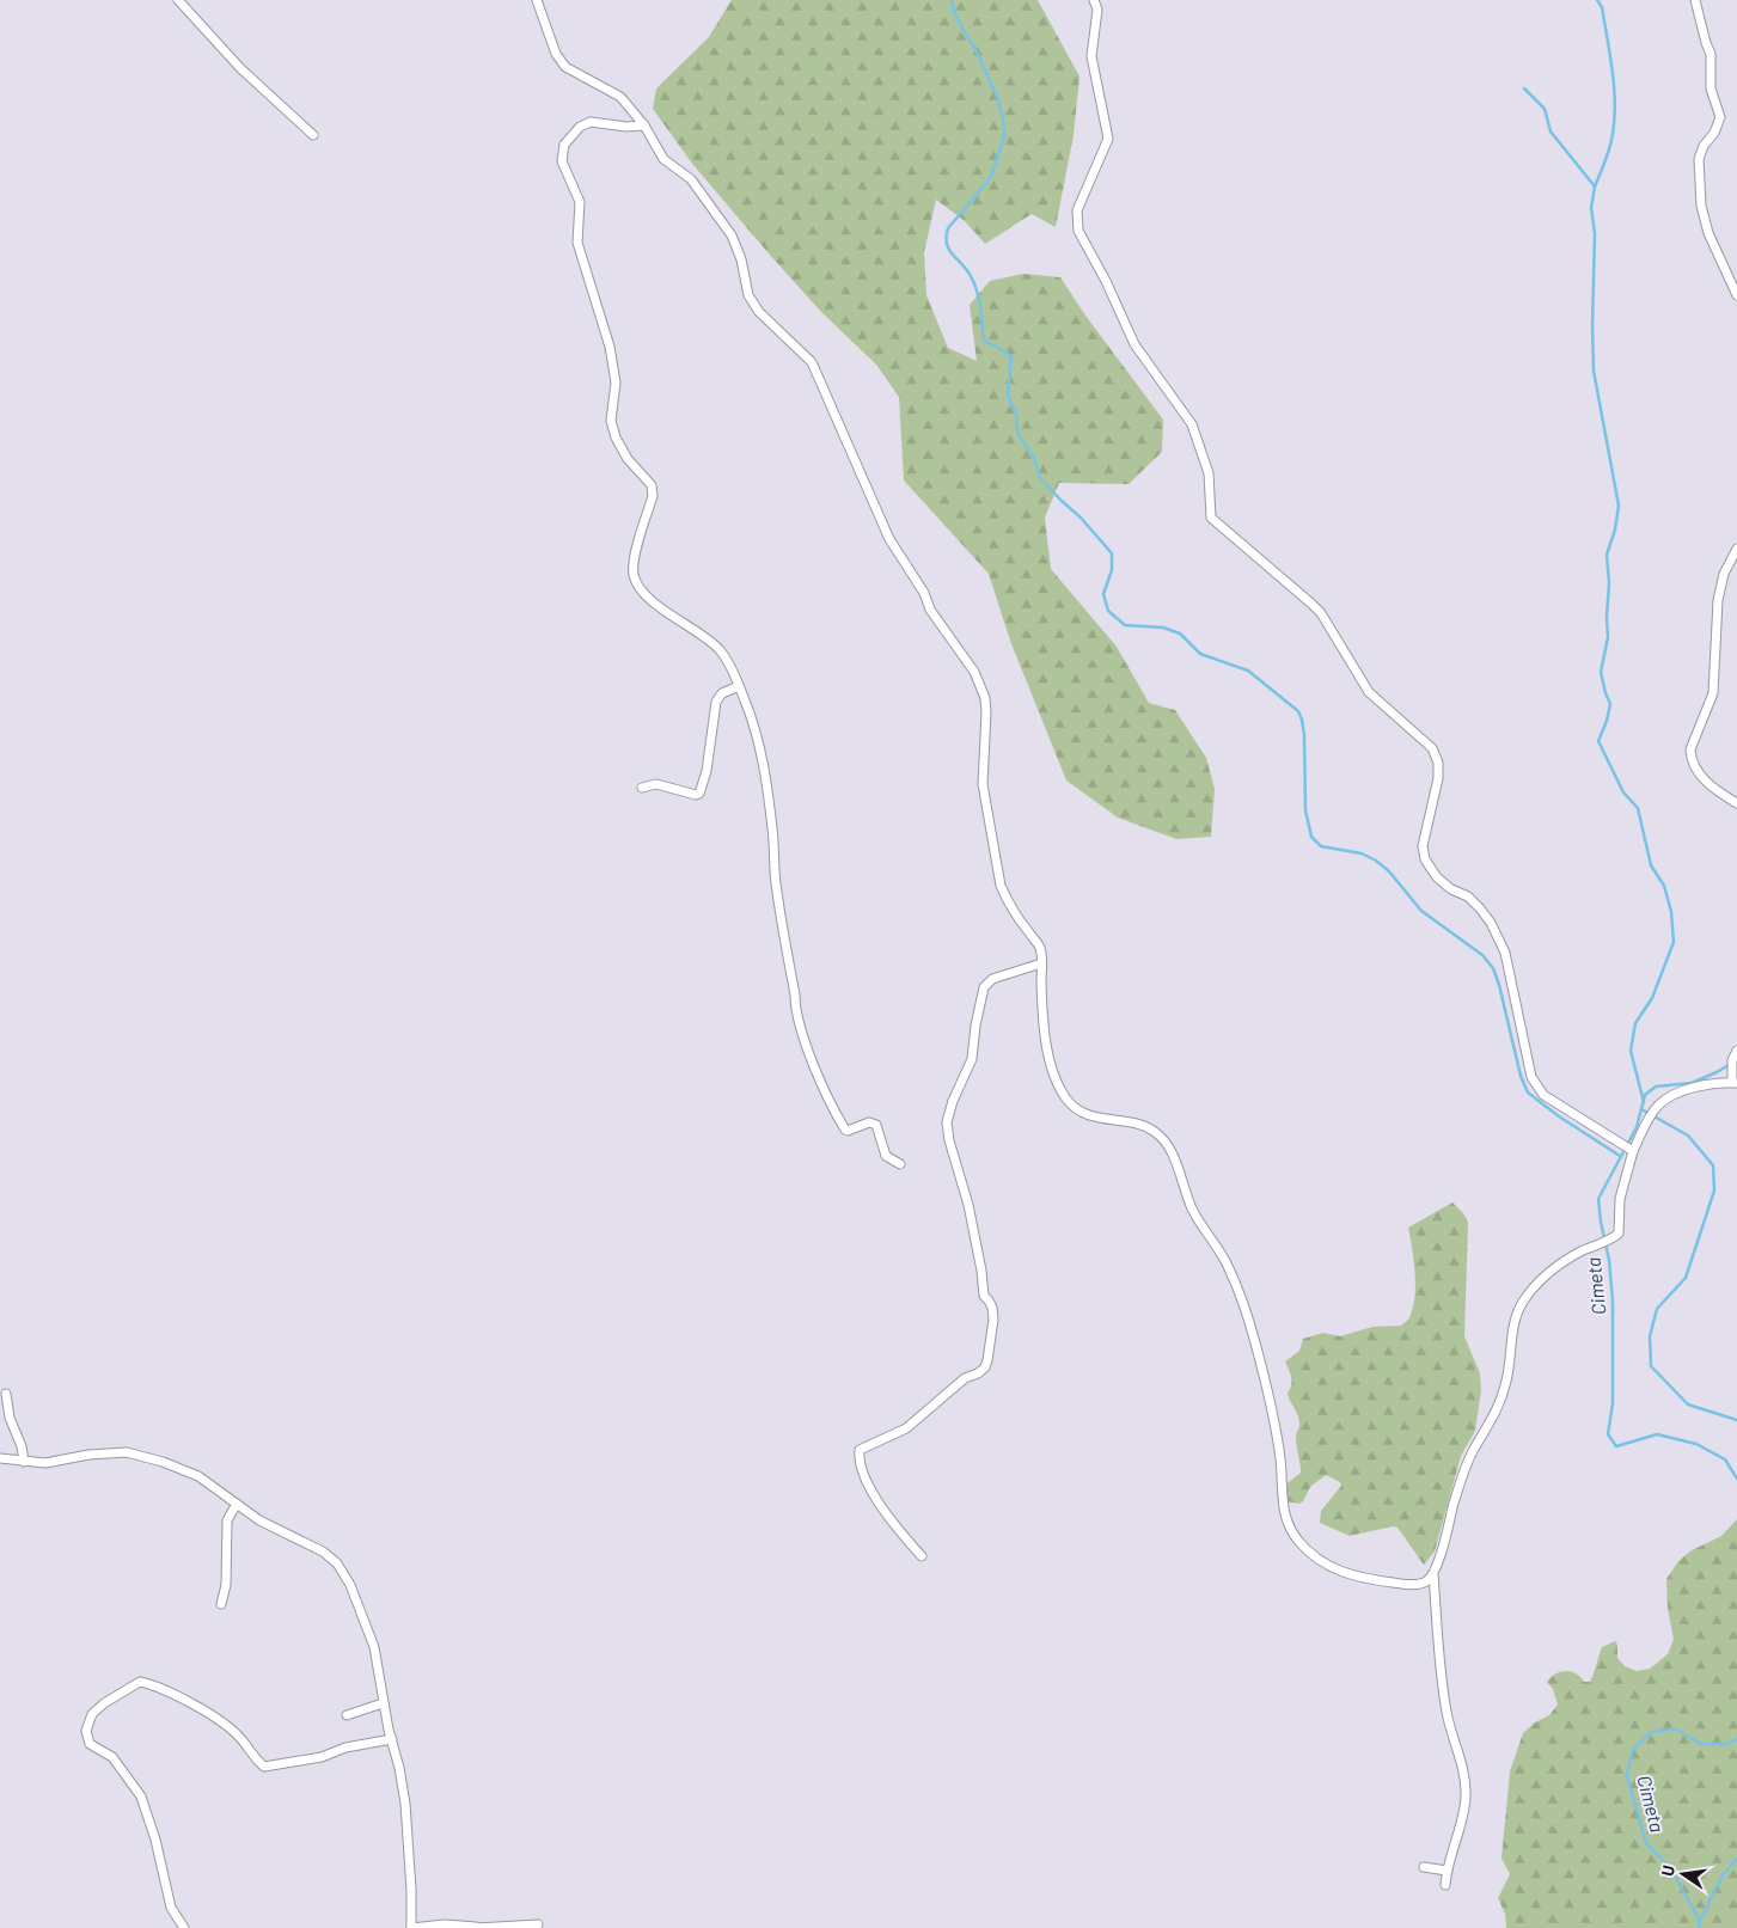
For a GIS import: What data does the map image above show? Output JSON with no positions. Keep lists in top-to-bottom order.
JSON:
{
  "water": ["Cimeta"],
  "north": "left"
}
